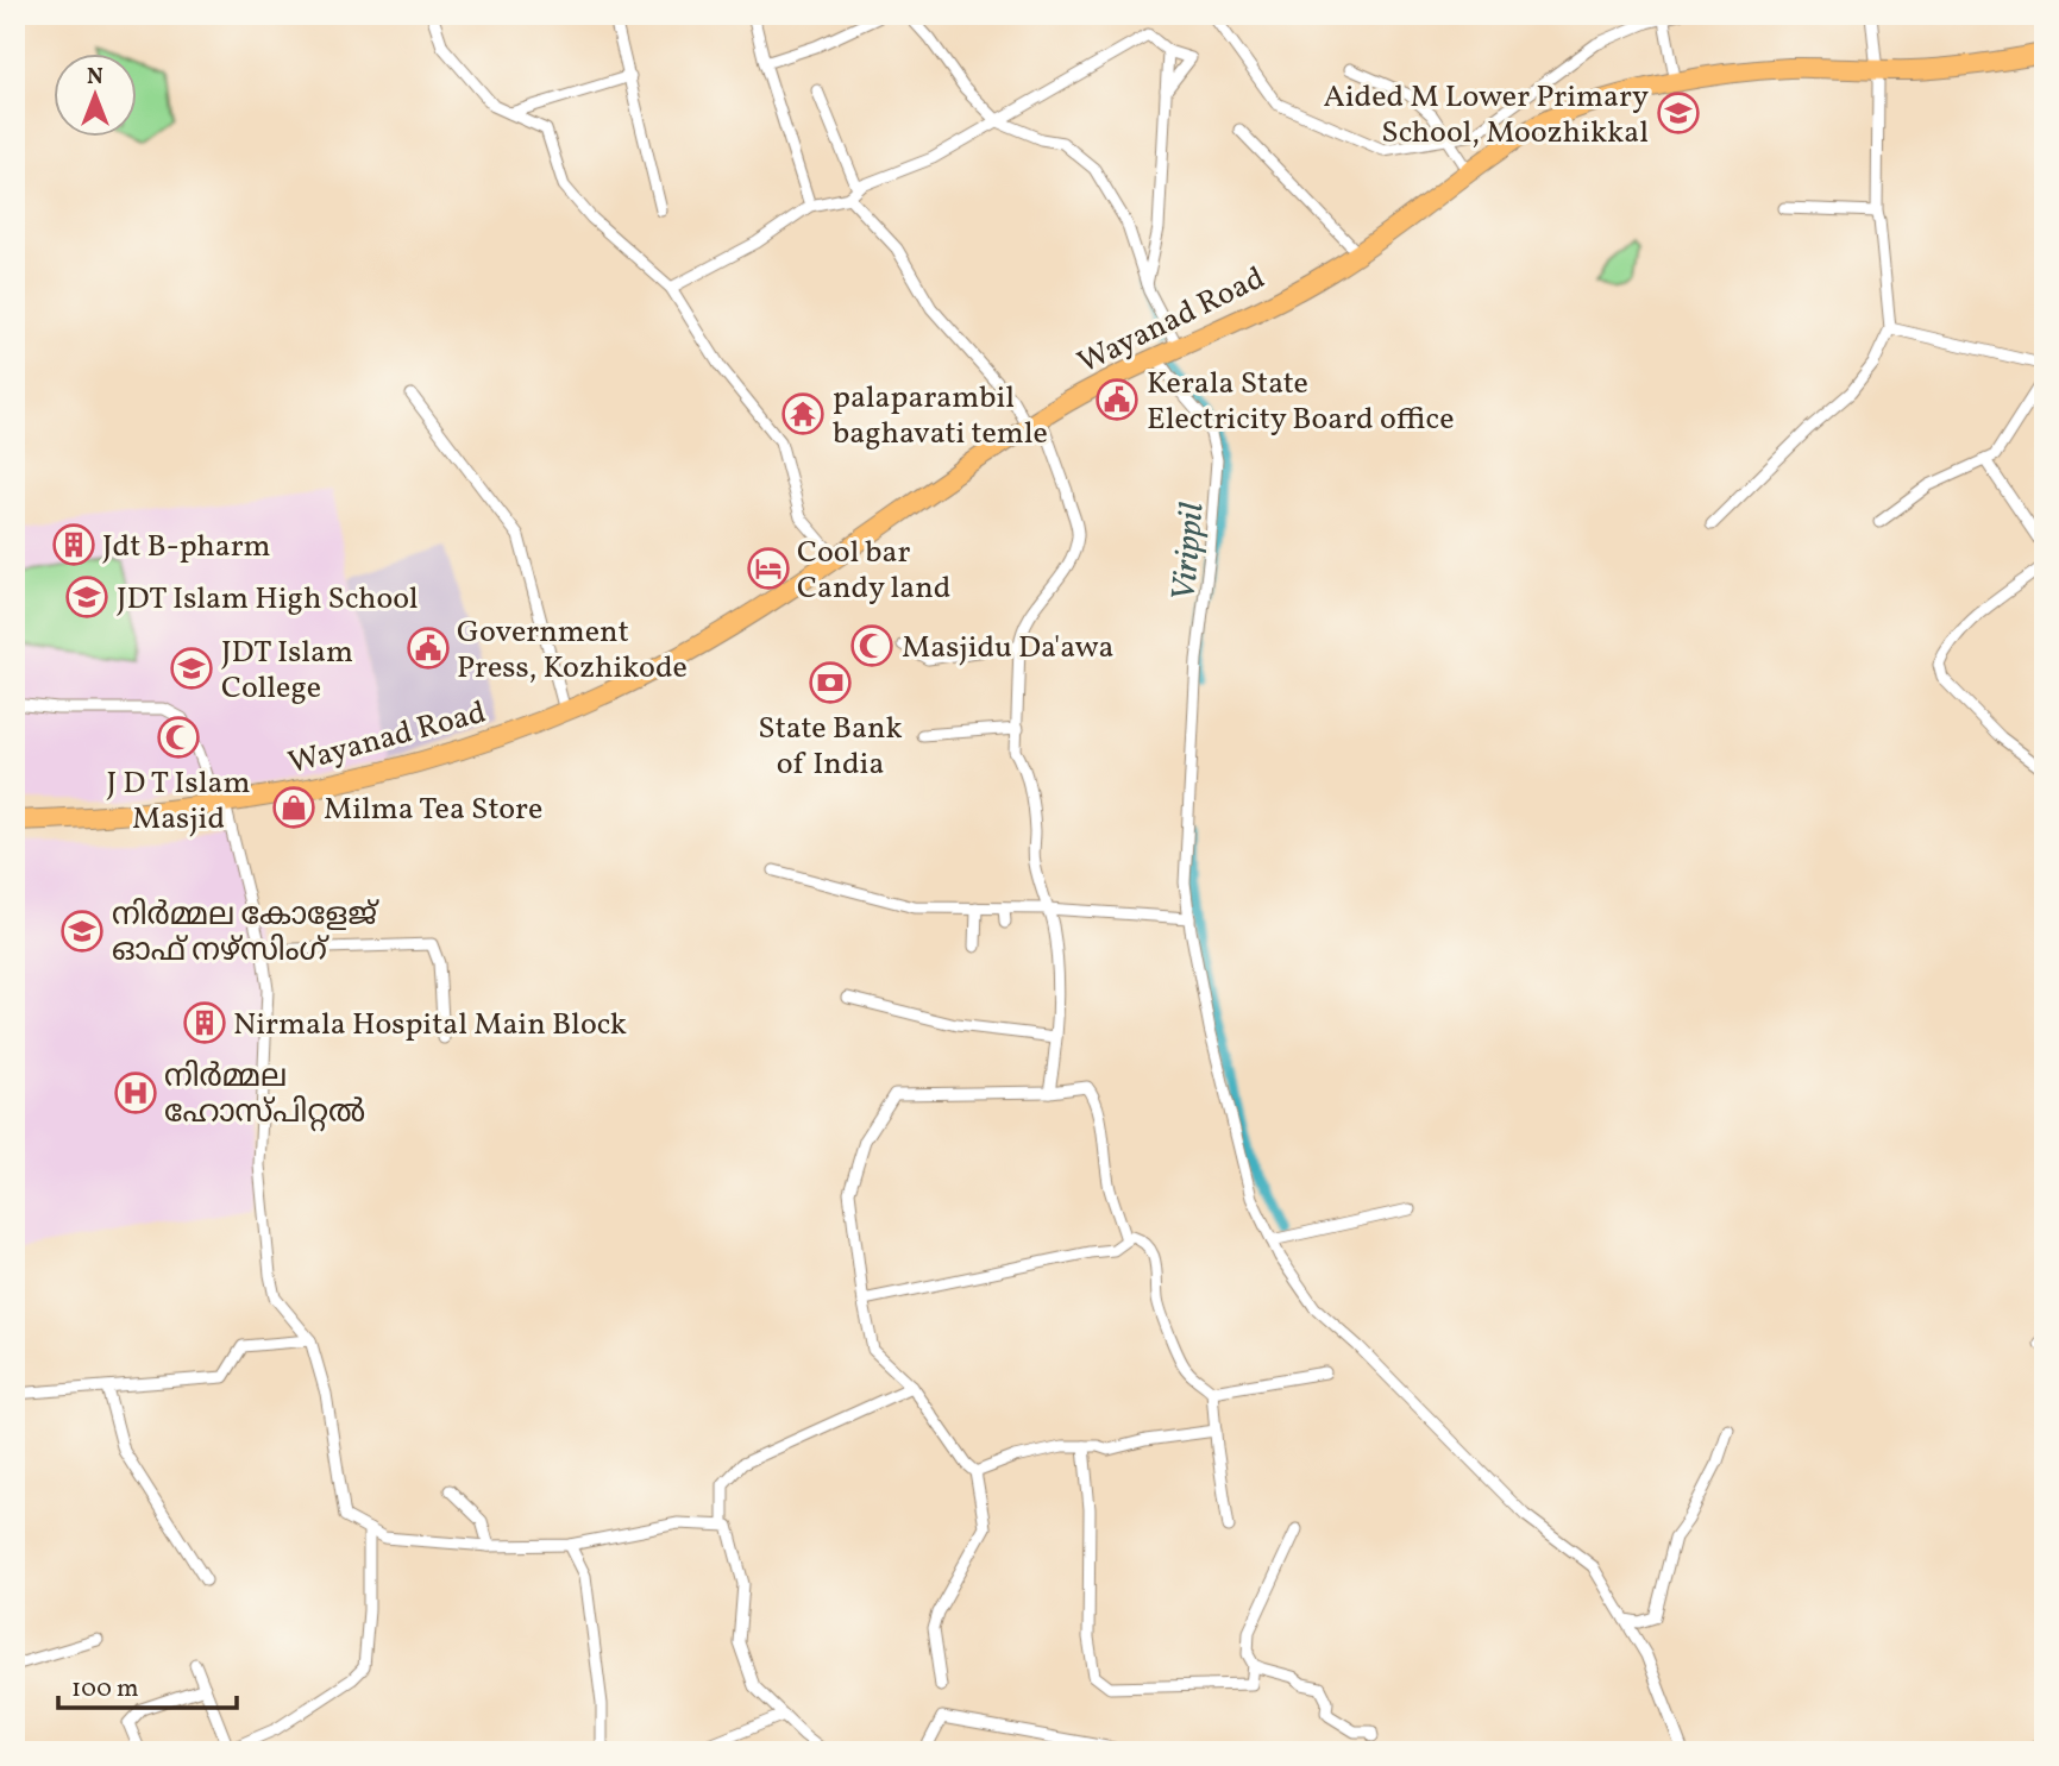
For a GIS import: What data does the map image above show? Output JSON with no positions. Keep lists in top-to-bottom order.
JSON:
{
  "streets": {
    "highway": ["Wayanad Road"]
  },
  "water": ["Virippil"],
  "places": {
    "school or university": [
      "Aided M Lower Primary School, Moozhikkal",
      "JDT Islam High School",
      "JDT Islam College",
      "നിർമ്മല കോളേജ് ഓഫ് നഴ്സിംഗ്"
    ],
    "public building": ["Kerala State Electricity Board office", "Government Press, Kozhikode"],
    "temple": ["palaparambil baghavati temle"],
    "building": ["Jdt B-pharm", "Nirmala Hospital Main Block"],
    "hotel": ["Cool bar Candy land"],
    "mosque": ["Masjidu Da'awa", "J D T Islam Masjid"],
    "bank": ["State Bank of India"],
    "shop": ["Milma Tea Store"],
    "hospital": ["നിർമ്മല ഹോസ്പിറ്റൽ"]
  },
  "scale_bar": "100 m",
  "north": "top"
}
